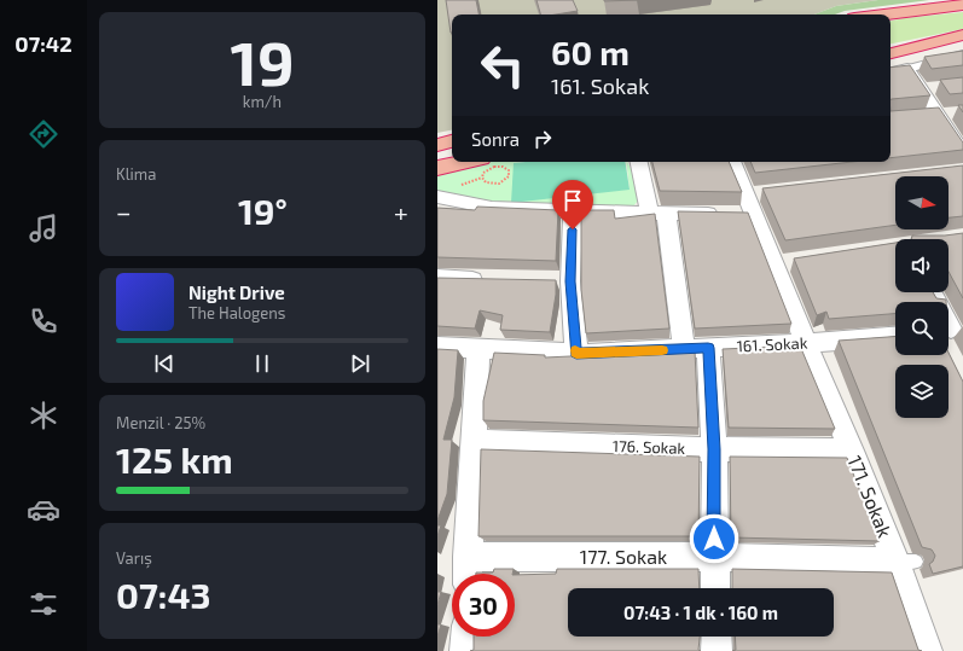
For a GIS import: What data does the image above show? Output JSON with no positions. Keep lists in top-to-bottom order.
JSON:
{
  "streets": {
    "street": [
      "161. Sokak",
      "176. Sokak",
      "171. Sokak",
      "177. Sokak"
    ]
  },
  "crossings": [
    ["161. Sokak", "171. Sokak"],
    ["176. Sokak", "171. Sokak"],
    ["171. Sokak", "177. Sokak"]
  ],
  "north": "right",
  "page": {
    "tabs": "07:42",
    "tile": [
      ["19", "km/h"],
      "Klima",
      ["Menzil · 25%", "125 km"],
      ["Varış", "07:43"]
    ],
    "turn": ["60 m", "161. Sokak"],
    "then": "Sonra",
    "heat": ["−", "19°", "+"],
    "song": ["Night Drive", "The Halogens"],
    "limit": "30",
    "trip": "07:43 · 1 dk · 160 m"
  }
}
